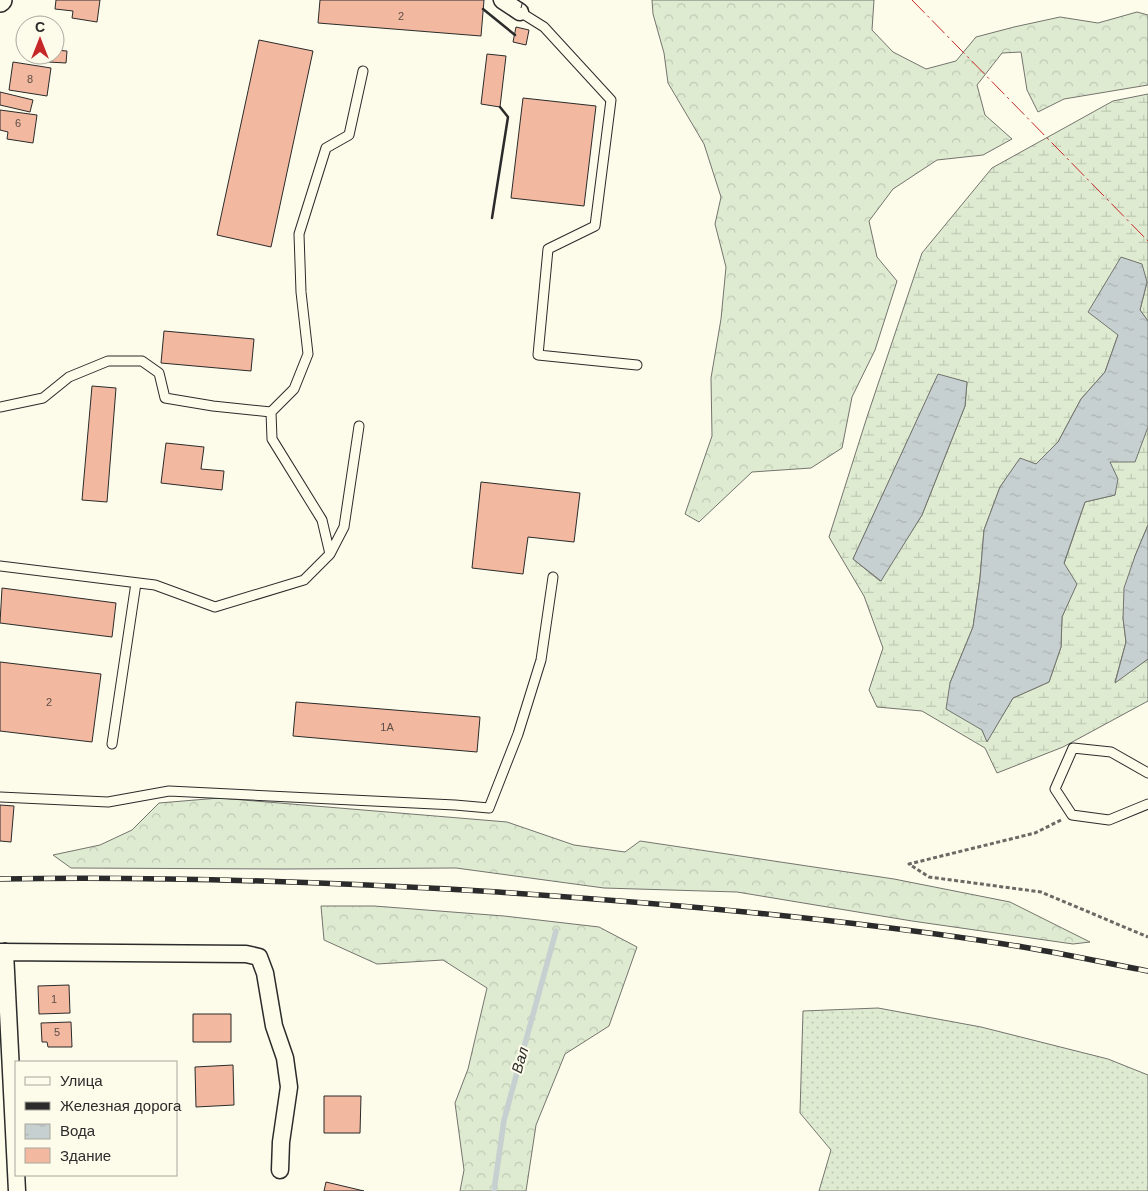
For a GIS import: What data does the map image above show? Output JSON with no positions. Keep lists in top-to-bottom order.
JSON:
{
  "water": ["Вал"],
  "house_numbers": [
    "2",
    "8",
    "6",
    "2",
    "1А",
    "1",
    "5"
  ],
  "legend": [
    "Улица",
    "Железная дорога",
    "Вода",
    "Здание"
  ],
  "north": "top"
}
